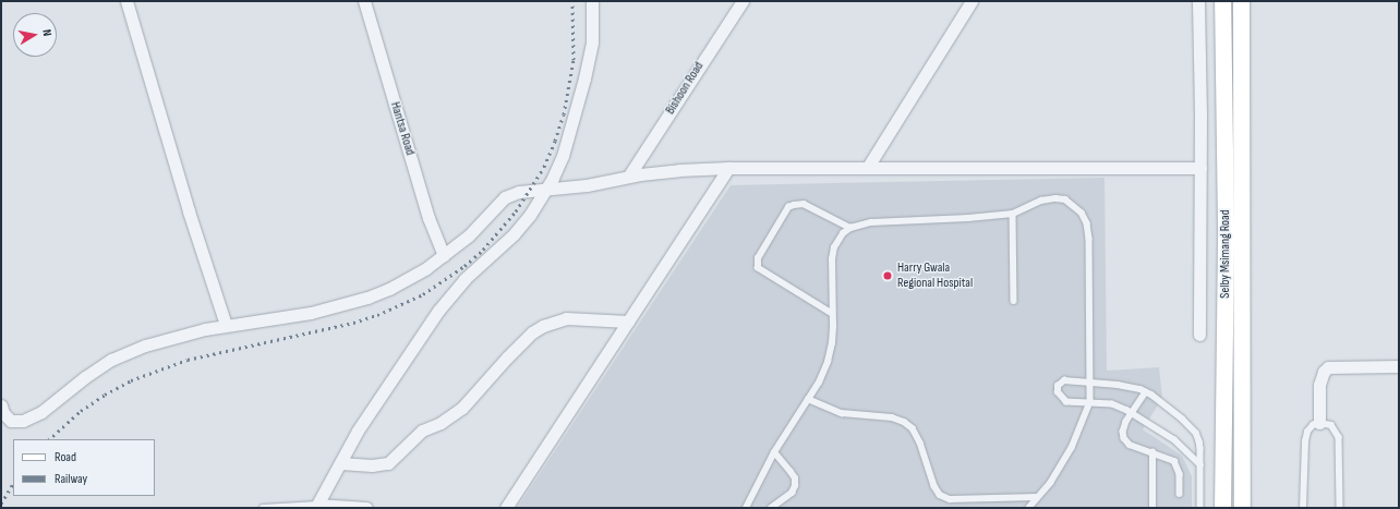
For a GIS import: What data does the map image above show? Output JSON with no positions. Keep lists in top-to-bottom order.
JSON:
{
  "streets": {
    "main road": ["Selby Msimang Road"],
    "street": ["Bishoon Road", "Hantsa Road"]
  },
  "places": ["Harry Gwala Regional Hospital"],
  "legend": ["Road", "Railway"],
  "north": "right"
}
